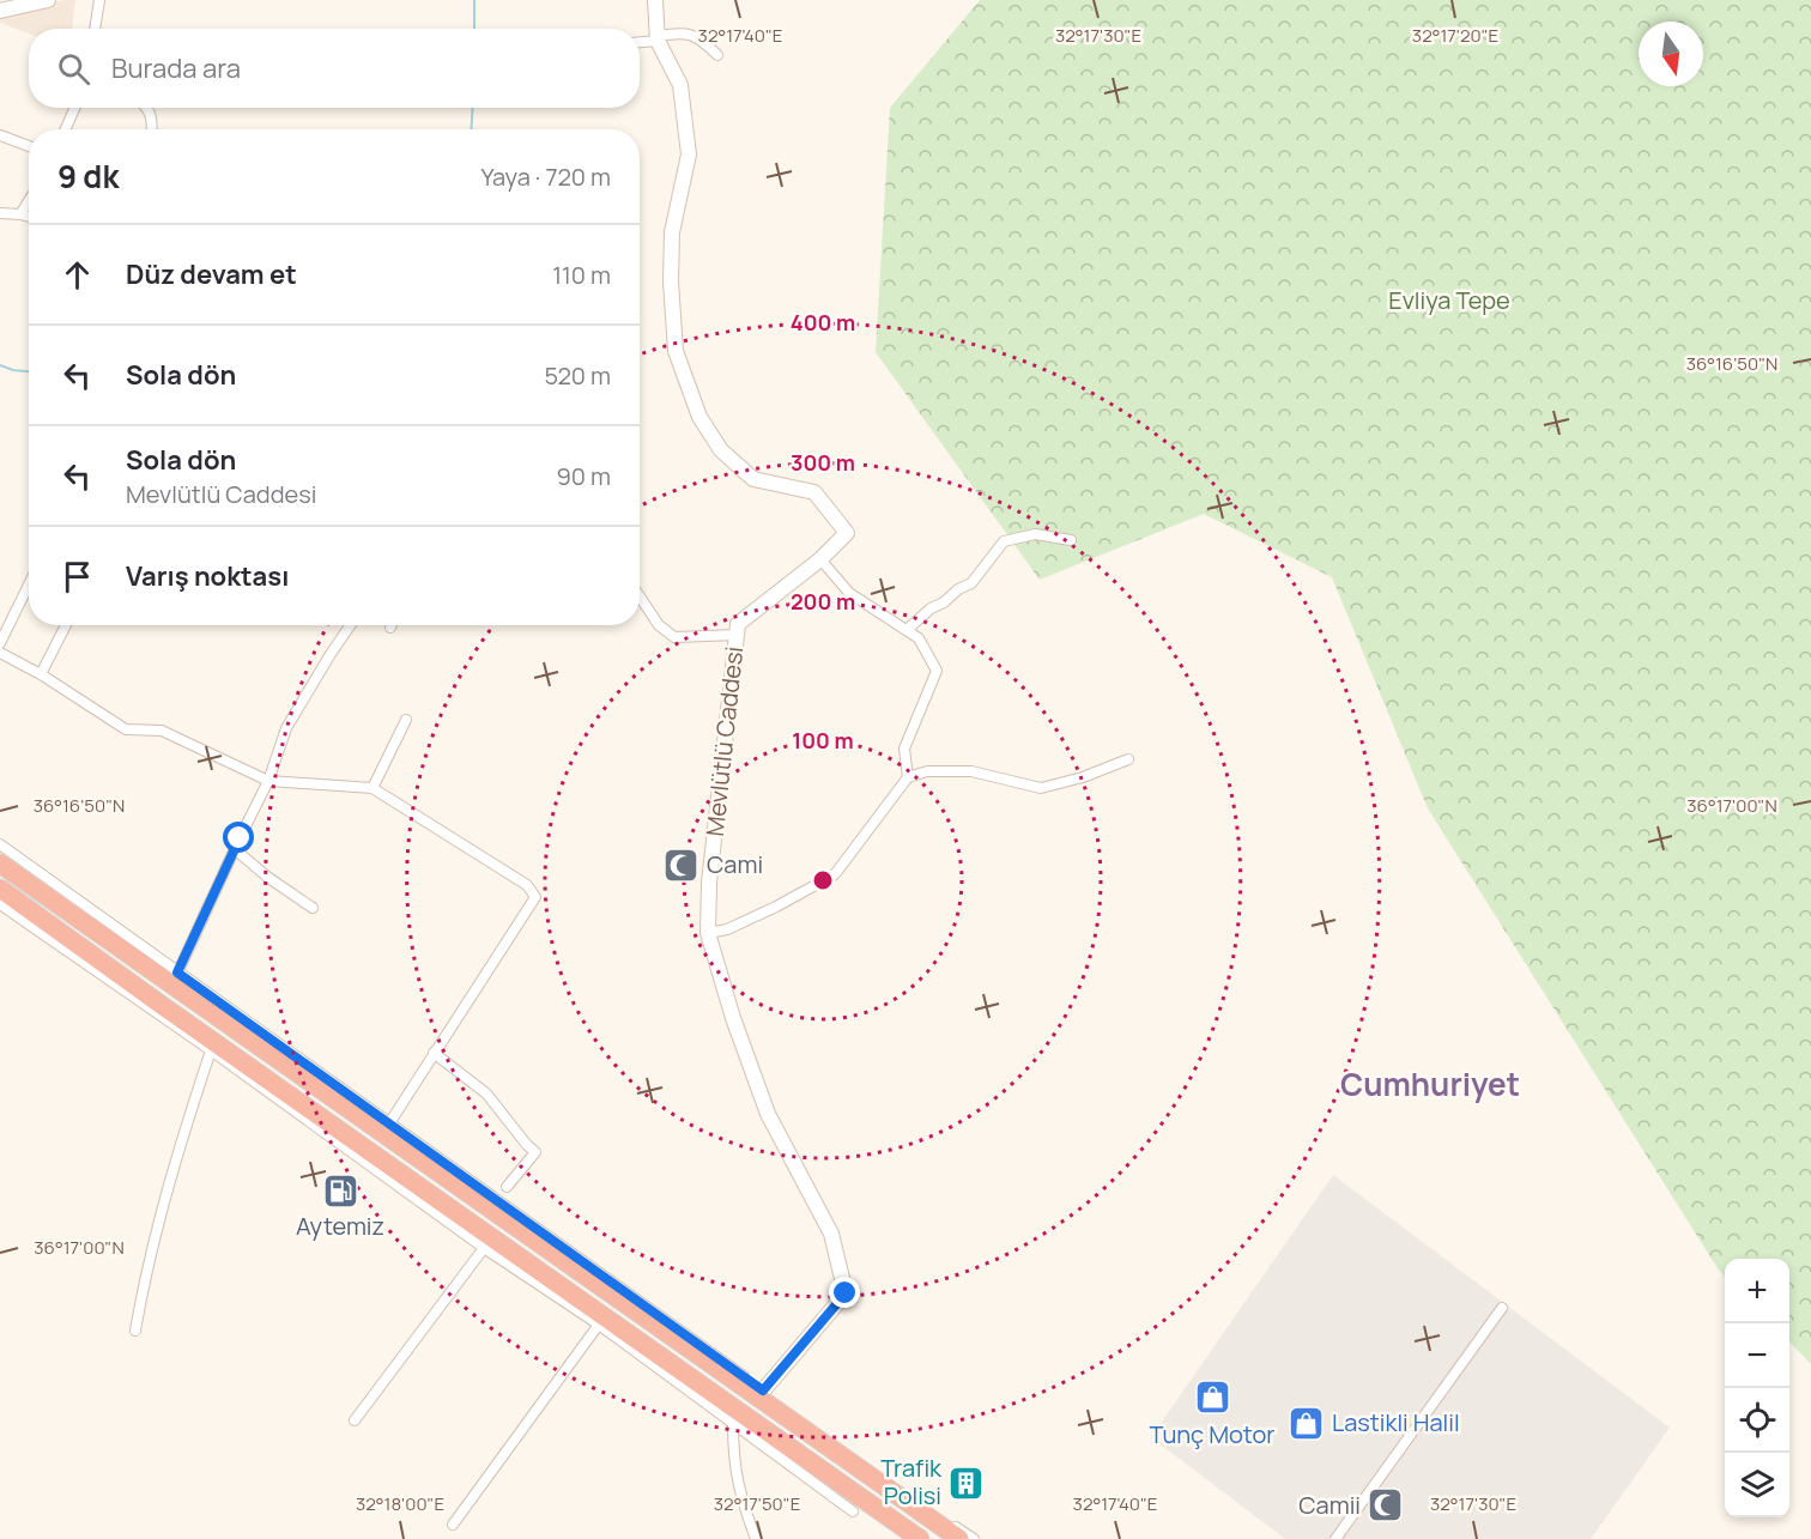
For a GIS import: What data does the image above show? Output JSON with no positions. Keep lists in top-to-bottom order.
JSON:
{
  "streets": {
    "street": ["Mevlütlü Caddesi"]
  },
  "districts": ["Cumhuriyet"],
  "parks": ["Evliya Tepe"],
  "places": {
    "mosque": ["Cami", "Camii"],
    "fuel station": ["Aytemiz"],
    "shop": ["Tunç Motor", "Lastikli Halil"],
    "building": ["Trafik Polisi"]
  },
  "north": "bottom",
  "page": {
    "search": "Burada ara",
    "heading": ["9 dk", "Yaya · 720 m"],
    "list": [
      ["Düz devam et", "110 m"],
      ["Sola dön", "520 m"],
      ["Sola dön", "Mevlütlü Caddesi", "90 m"],
      "Varış noktası"
    ],
    "map_buttons": ["+", "−"]
  },
  "coordinates": [
    "32°17'40\"E",
    "32°17'30\"E",
    "32°17'20\"E",
    "36°16'50\"N",
    "36°17'00\"N",
    "32°18'00\"E",
    "32°17'50\"E"
  ],
  "rings": [
    "400 m",
    "300 m",
    "200 m",
    "100 m"
  ]
}
